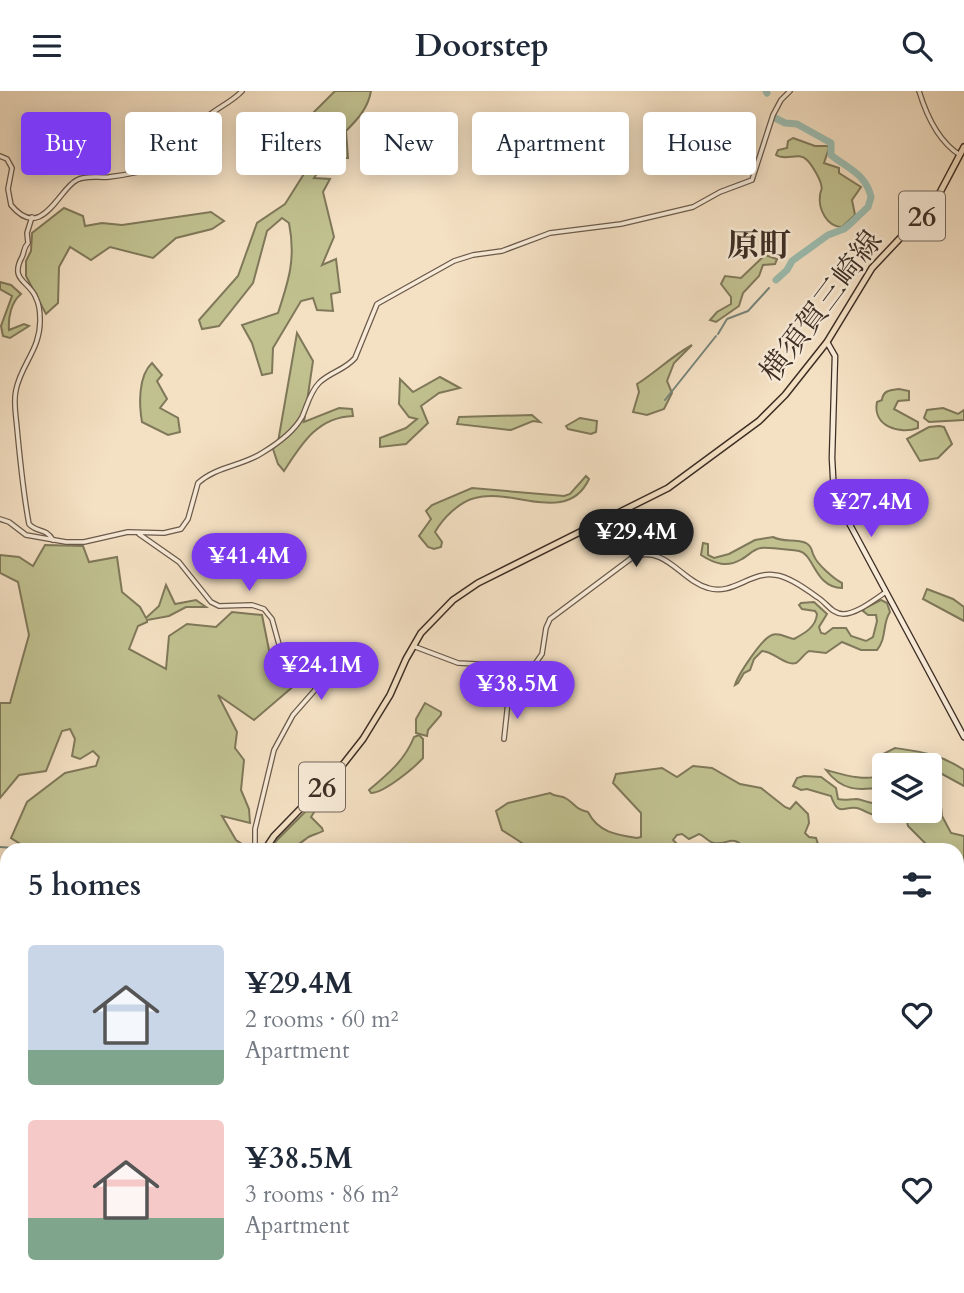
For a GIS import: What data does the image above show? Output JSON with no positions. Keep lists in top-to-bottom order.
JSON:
{
  "streets": {
    "main road": ["26", "横須賀三崎線"]
  },
  "districts": ["原町"],
  "page": {
    "header": "Doorstep",
    "chip": [
      "Buy",
      "Rent",
      "Filters",
      "New",
      "Apartment",
      "House"
    ],
    "price": [
      "¥27.4M",
      "¥29.4M",
      "¥41.4M",
      "¥24.1M",
      "¥38.5M"
    ],
    "heading": "5 homes",
    "list": [
      {
        "name": "¥29.4M",
        "note": "2 rooms · 60 m² · Apartment"
      },
      {
        "name": "¥38.5M",
        "note": "3 rooms · 86 m² · Apartment"
      }
    ]
  }
}
